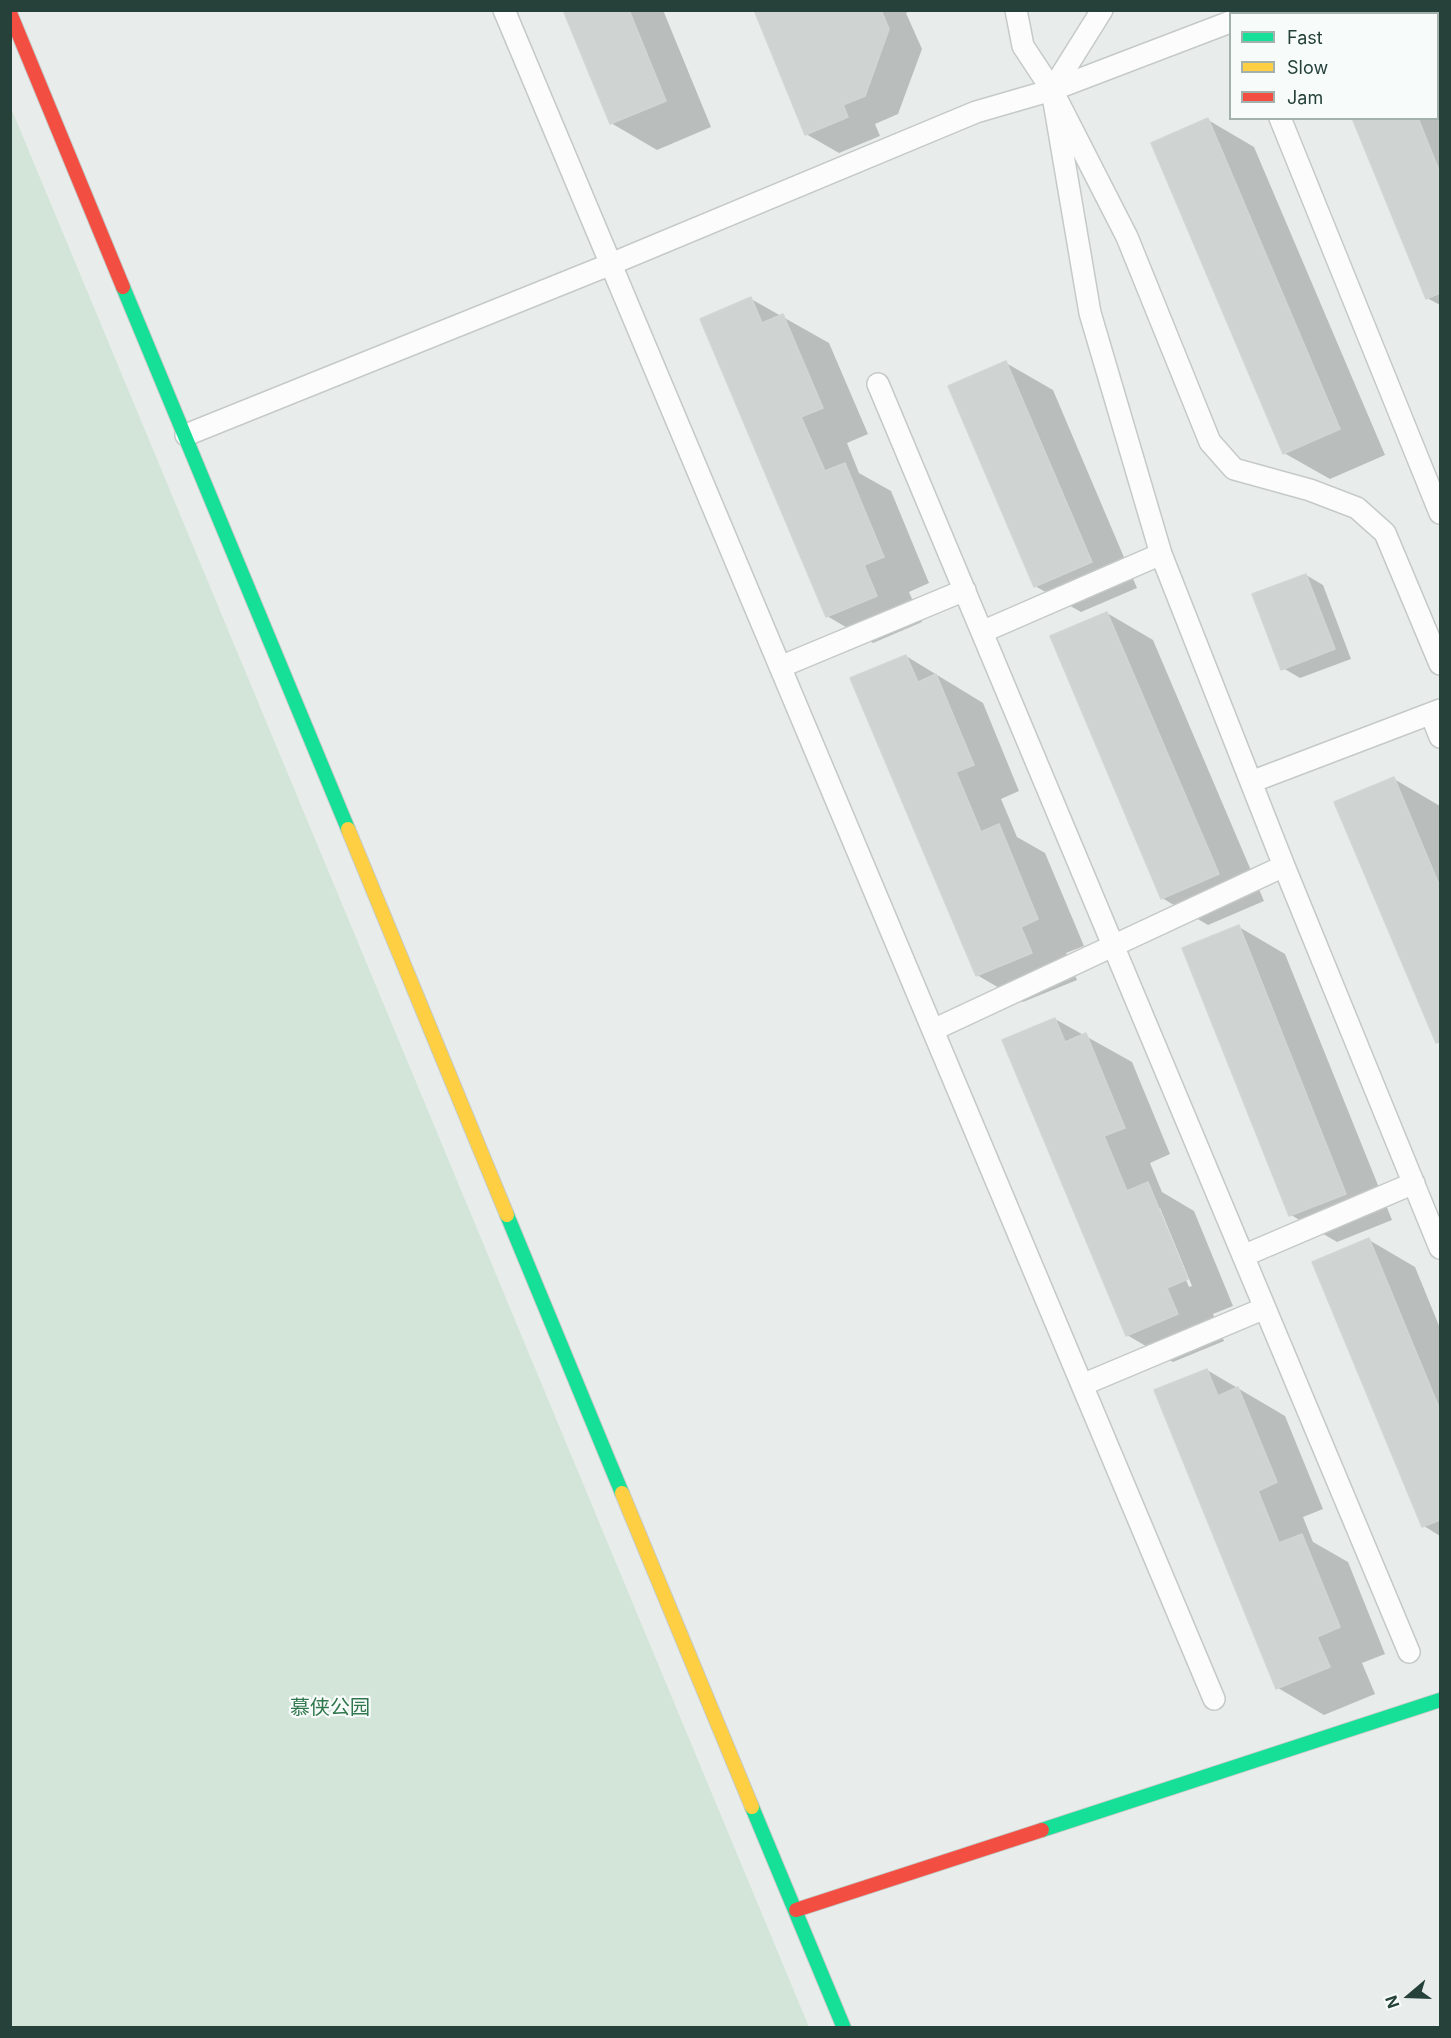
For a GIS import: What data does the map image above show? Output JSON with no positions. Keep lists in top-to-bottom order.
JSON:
{
  "parks": ["慕侠公园"],
  "legend": ["Fast", "Slow", "Jam"],
  "north": "left"
}
